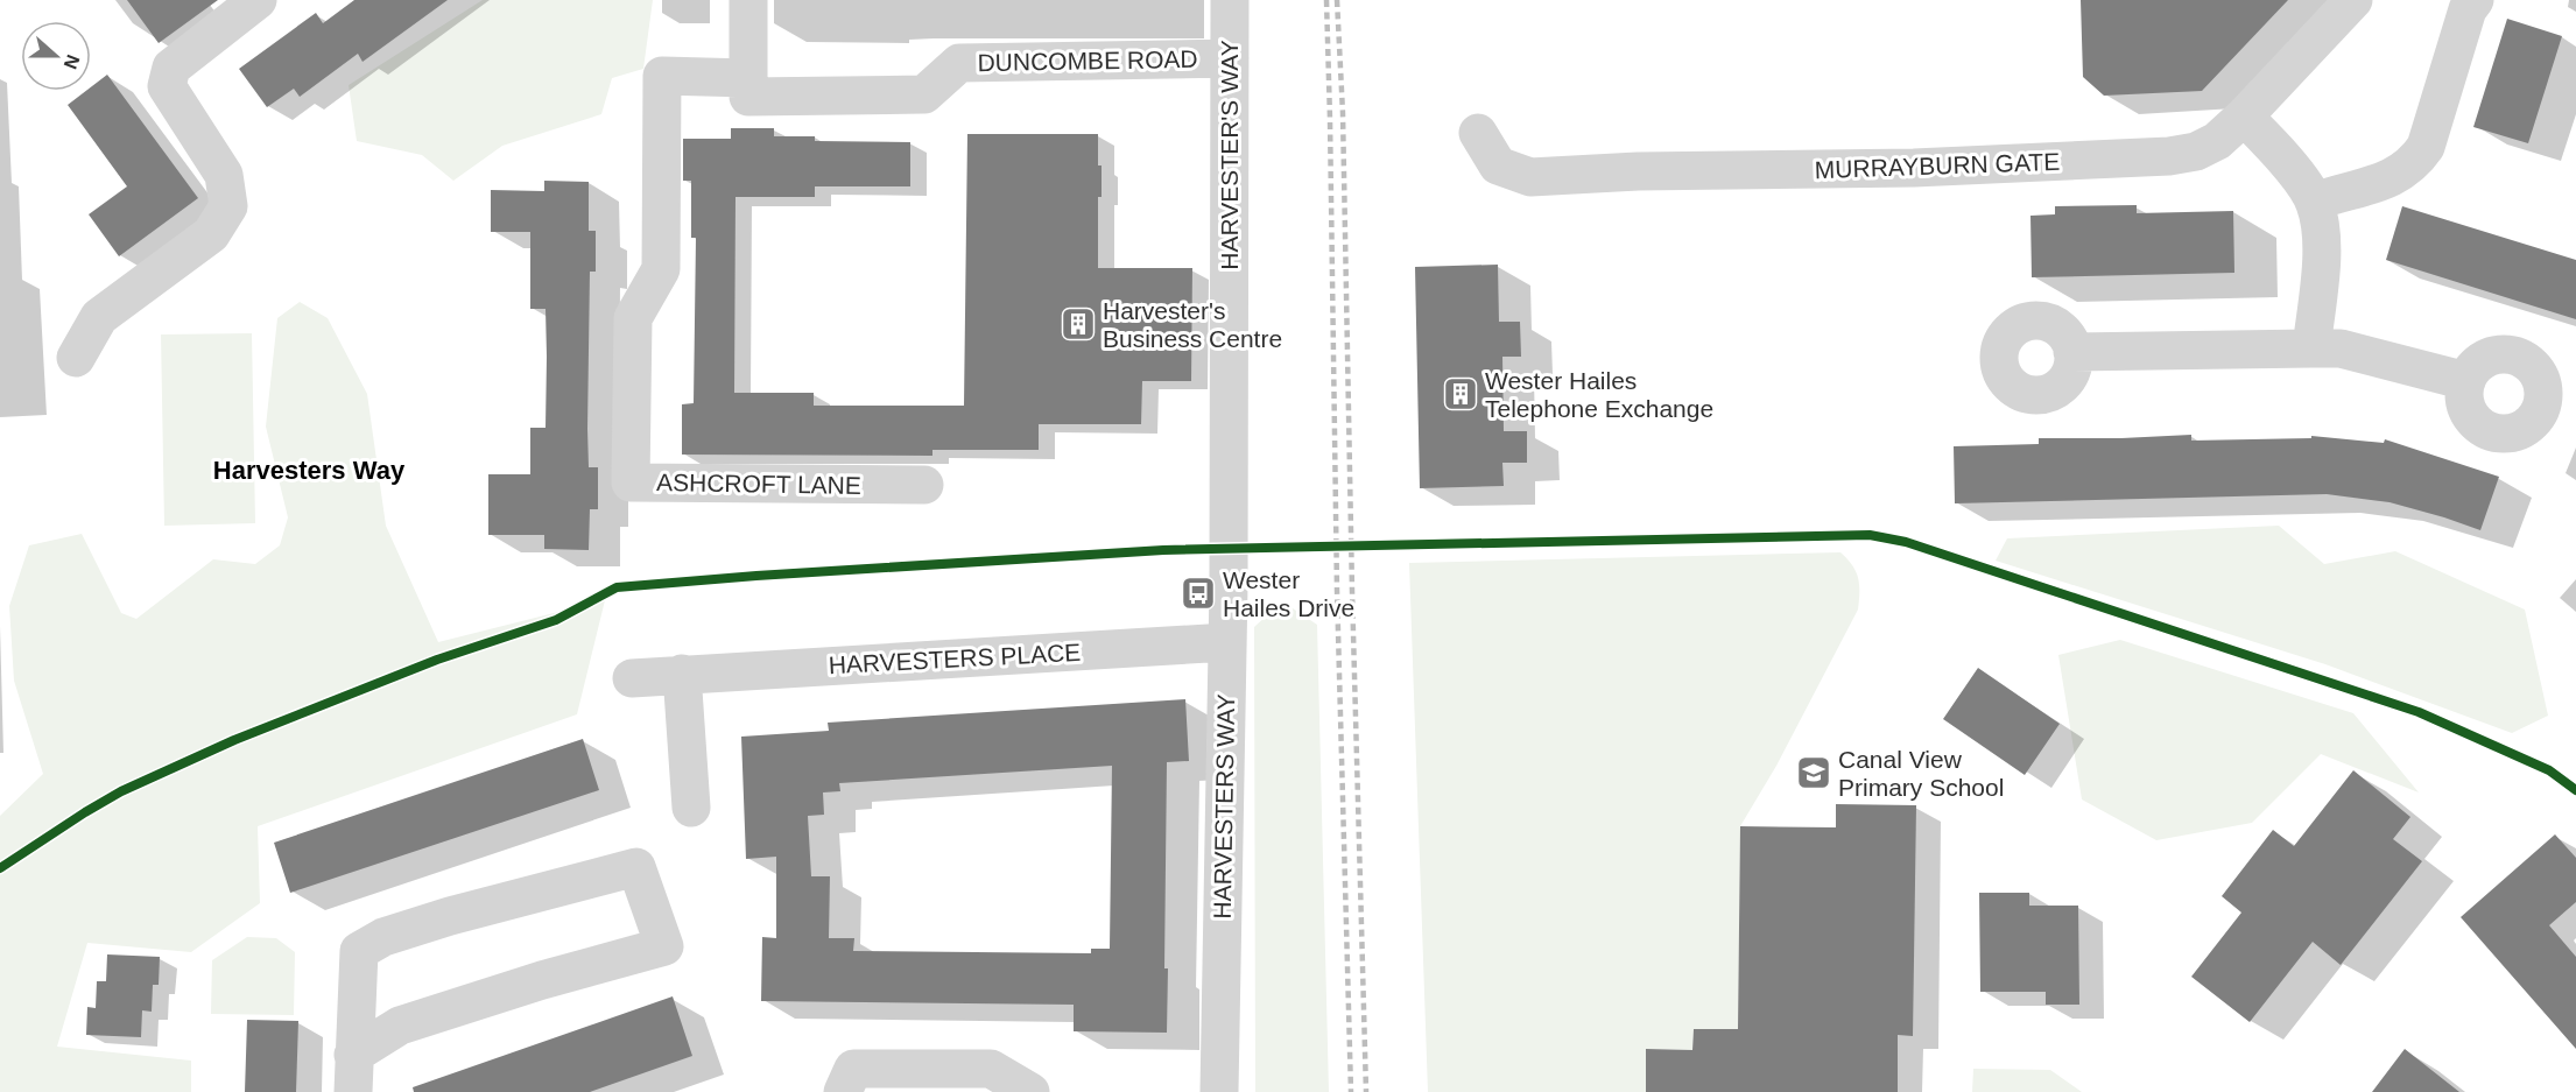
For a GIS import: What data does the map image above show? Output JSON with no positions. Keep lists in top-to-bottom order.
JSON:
{
  "streets": {
    "street": [
      "DUNCOMBE ROAD",
      "HARVESTER'S WAY",
      "MURRAYBURN GATE",
      "ASHCROFT LANE",
      "HARVESTERS PLACE",
      "HARVESTERS WAY"
    ]
  },
  "crossings": [
    ["DUNCOMBE ROAD", "HARVESTER'S WAY"],
    ["DUNCOMBE ROAD", "ASHCROFT LANE"],
    ["HARVESTER'S WAY", "HARVESTERS WAY"],
    ["HARVESTERS PLACE", "HARVESTERS WAY"]
  ],
  "districts": ["Harvesters Way"],
  "places": {
    "building": ["Harvester's Business Centre", "Wester Hailes Telephone Exchange"],
    "bus stop": ["Wester Hailes Drive"],
    "school or university": ["Canal View Primary School"]
  },
  "north": "right"
}
